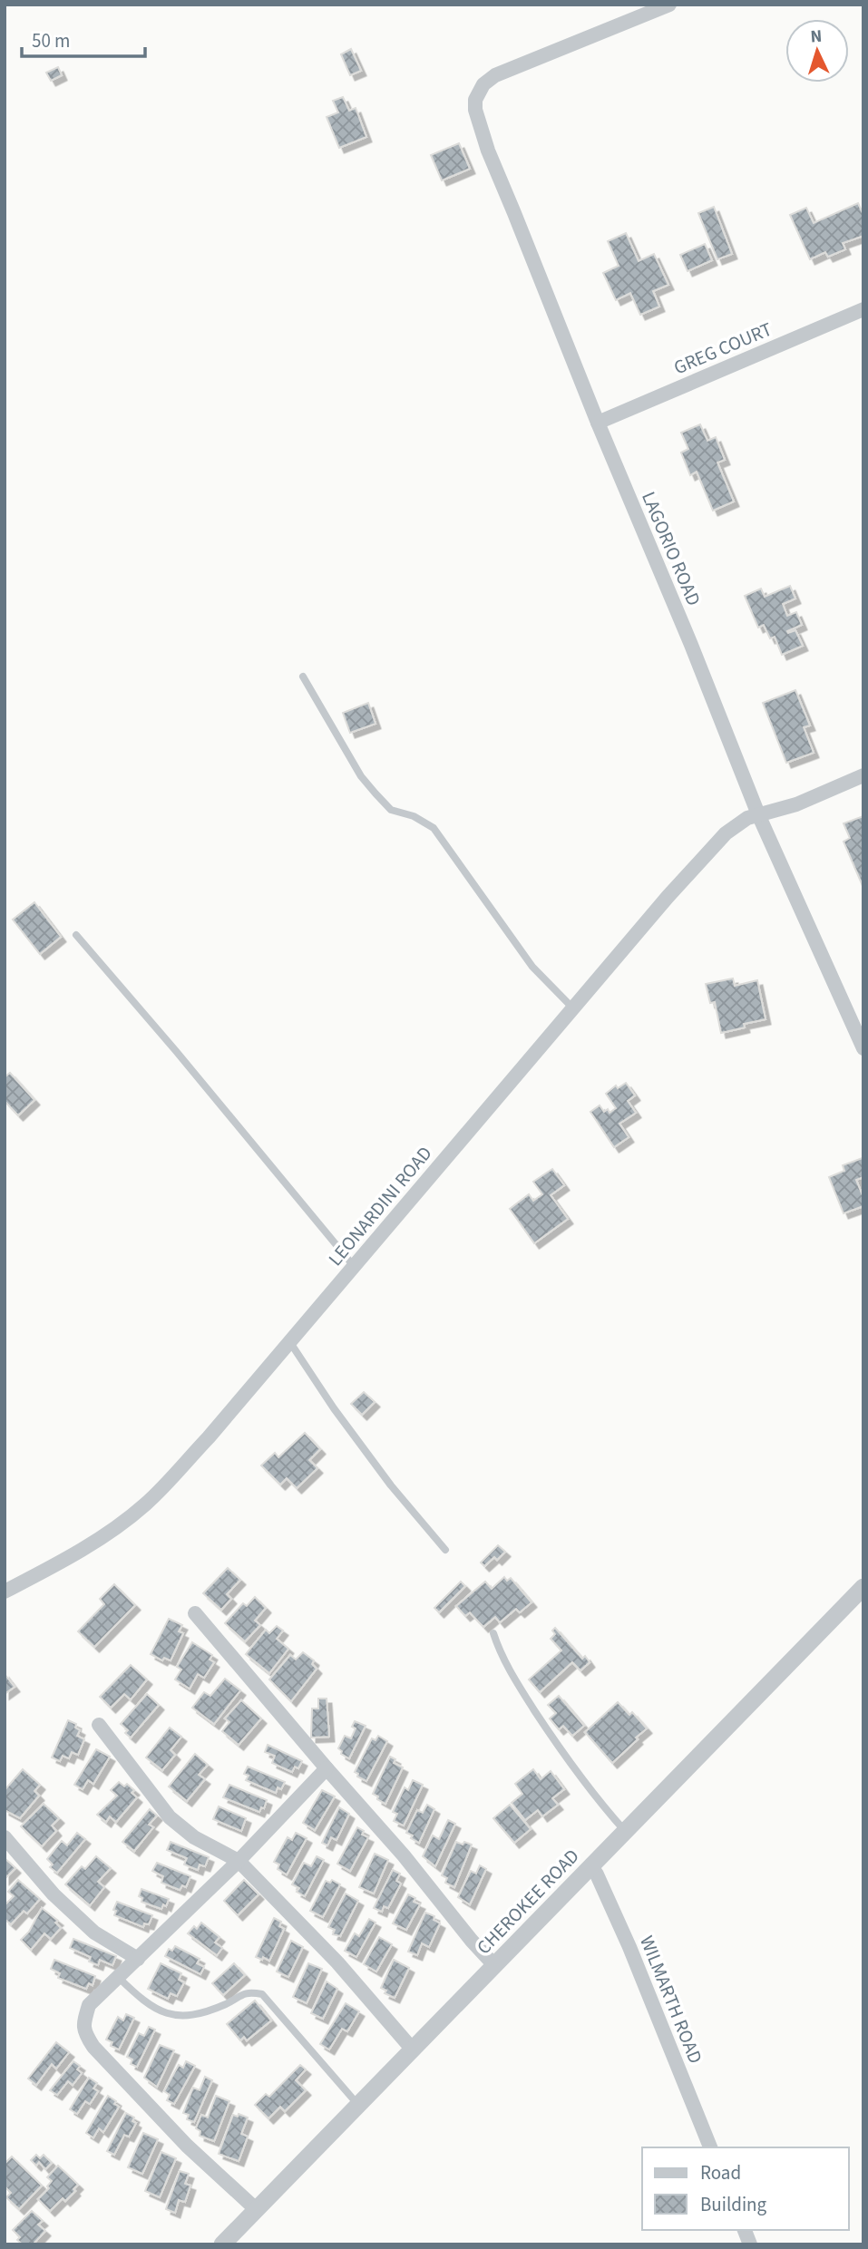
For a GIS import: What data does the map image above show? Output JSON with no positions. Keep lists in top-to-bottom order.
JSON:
{
  "streets": {
    "street": [
      "GREG COURT",
      "LAGORIO ROAD",
      "LEONARDINI ROAD",
      "CHEROKEE ROAD",
      "WILMARTH ROAD"
    ]
  },
  "crossings": [
    ["GREG COURT", "LAGORIO ROAD"],
    ["LAGORIO ROAD", "LEONARDINI ROAD"],
    ["CHEROKEE ROAD", "WILMARTH ROAD"]
  ],
  "legend": ["Road", "Building"],
  "scale_bar": "50 m",
  "north": "top"
}
